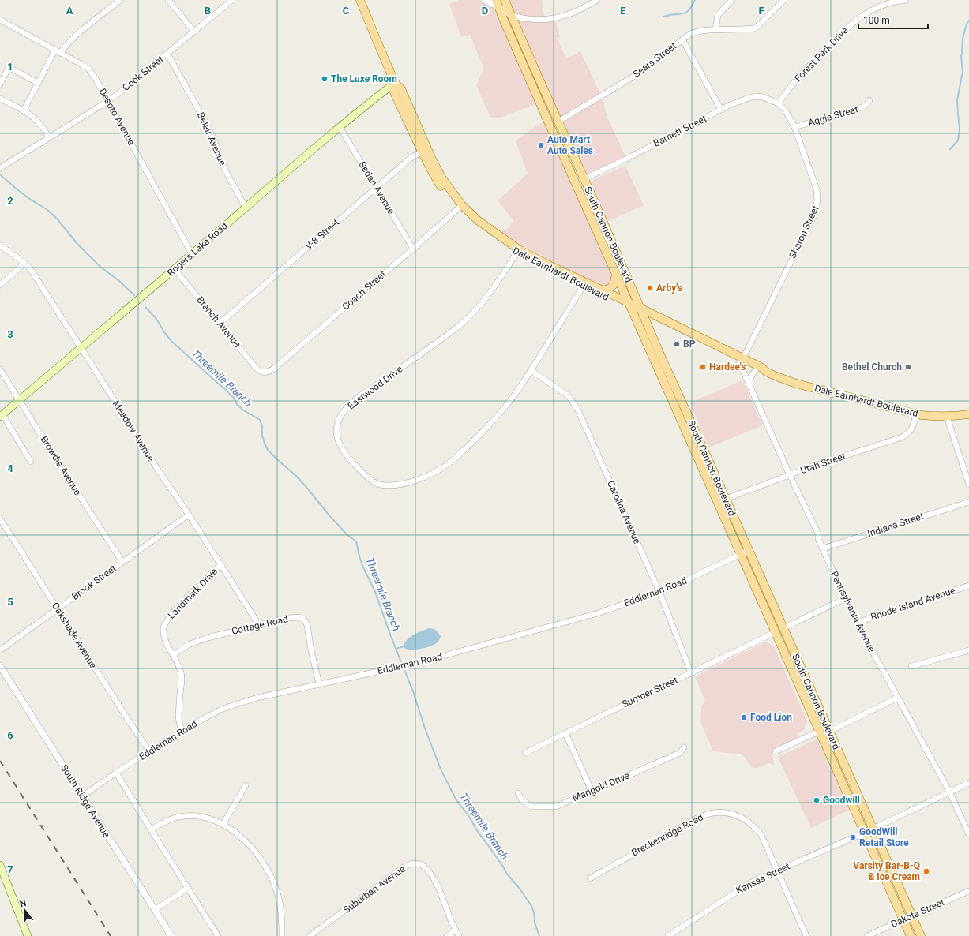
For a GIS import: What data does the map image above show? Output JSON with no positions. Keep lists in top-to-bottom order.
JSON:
{
  "streets": {
    "main road": ["South Cannon Boulevard", "Rogers Lake Road", "Dale Earnhardt Boulevard"],
    "street": [
      "Forest Park Drive",
      "Sears Street",
      "Cook Street",
      "Aggie Street",
      "Desoto Avenue",
      "Barnett Street",
      "Belair Avenue",
      "Sedan Avenue",
      "Sharon Street",
      "V-8 Street",
      "Coach Street",
      "Branch Avenue",
      "Eastwood Drive",
      "Meadow Avenue",
      "Utah Street",
      "Browdis Avenue",
      "Carolina Avenue",
      "Indiana Street",
      "Brook Street",
      "Eddleman Road",
      "Landmark Drive",
      "Rhode Island Avenue",
      "Pennsylvania Avenue",
      "Cottage Road",
      "Oakshade Avenue",
      "Sumner Street",
      "Marigold Drive",
      "South Ridge Avenue",
      "Breckenridge Road",
      "Kansas Street",
      "Suburban Avenue",
      "Dakota Street"
    ]
  },
  "crossings": [
    ["Forest Park Drive", "Barnett Street"],
    ["Forest Park Drive", "Sharon Street"],
    ["Sears Street", "Barnett Street"],
    ["Sears Street", "South Cannon Boulevard"],
    ["Cook Street", "Desoto Avenue"],
    ["Cook Street", "Belair Avenue"],
    ["Aggie Street", "Sharon Street"],
    ["Desoto Avenue", "Rogers Lake Road"],
    ["Barnett Street", "Sharon Street"],
    ["Barnett Street", "South Cannon Boulevard"],
    ["Belair Avenue", "Rogers Lake Road"],
    ["Sedan Avenue", "V-8 Street"],
    ["Sedan Avenue", "Rogers Lake Road"],
    ["Sedan Avenue", "Coach Street"],
    ["Sharon Street", "Dale Earnhardt Boulevard"],
    ["Sharon Street", "Pennsylvania Avenue"],
    ["V-8 Street", "Dale Earnhardt Boulevard"],
    ["V-8 Street", "Branch Avenue"],
    ["South Cannon Boulevard", "Dale Earnhardt Boulevard"],
    ["South Cannon Boulevard", "Utah Street"],
    ["South Cannon Boulevard", "Eddleman Road"],
    ["South Cannon Boulevard", "Sumner Street"],
    ["South Cannon Boulevard", "Kansas Street"],
    ["South Cannon Boulevard", "Dakota Street"],
    ["Rogers Lake Road", "Dale Earnhardt Boulevard"],
    ["Rogers Lake Road", "Branch Avenue"],
    ["Rogers Lake Road", "Meadow Avenue"],
    ["Rogers Lake Road", "Browdis Avenue"],
    ["Dale Earnhardt Boulevard", "Coach Street"],
    ["Dale Earnhardt Boulevard", "Eastwood Drive"],
    ["Dale Earnhardt Boulevard", "Utah Street"],
    ["Dale Earnhardt Boulevard", "Pennsylvania Avenue"],
    ["Coach Street", "Branch Avenue"],
    ["Eastwood Drive", "Carolina Avenue"],
    ["Meadow Avenue", "Brook Street"],
    ["Meadow Avenue", "Landmark Drive"],
    ["Meadow Avenue", "Cottage Road"],
    ["Utah Street", "Pennsylvania Avenue"],
    ["Browdis Avenue", "Brook Street"],
    ["Carolina Avenue", "Eddleman Road"],
    ["Carolina Avenue", "Sumner Street"],
    ["Indiana Street", "Pennsylvania Avenue"],
    ["Brook Street", "Oakshade Avenue"],
    ["Eddleman Road", "Landmark Drive"],
    ["Eddleman Road", "Cottage Road"],
    ["Eddleman Road", "Oakshade Avenue"],
    ["Eddleman Road", "South Ridge Avenue"],
    ["Landmark Drive", "Cottage Road"],
    ["Rhode Island Avenue", "Pennsylvania Avenue"],
    ["Breckenridge Road", "Kansas Street"]
  ],
  "water": ["Threemile Branch"],
  "places": [
    "The Luxe Room",
    "Auto Mart Auto Sales",
    "Arby's",
    "BP",
    "Hardee's",
    "Bethel Church",
    "Food Lion",
    "Goodwill",
    "GoodWill Retail Store",
    "Varsity Bar-B-Q & Ice Cream"
  ],
  "scale_bar": "100 m",
  "north": "top",
  "grid": {
    "columns": [
      "A",
      "B",
      "C",
      "D",
      "E",
      "F"
    ],
    "rows": [
      "1",
      "2",
      "3",
      "4",
      "5",
      "6",
      "7"
    ]
  }
}
